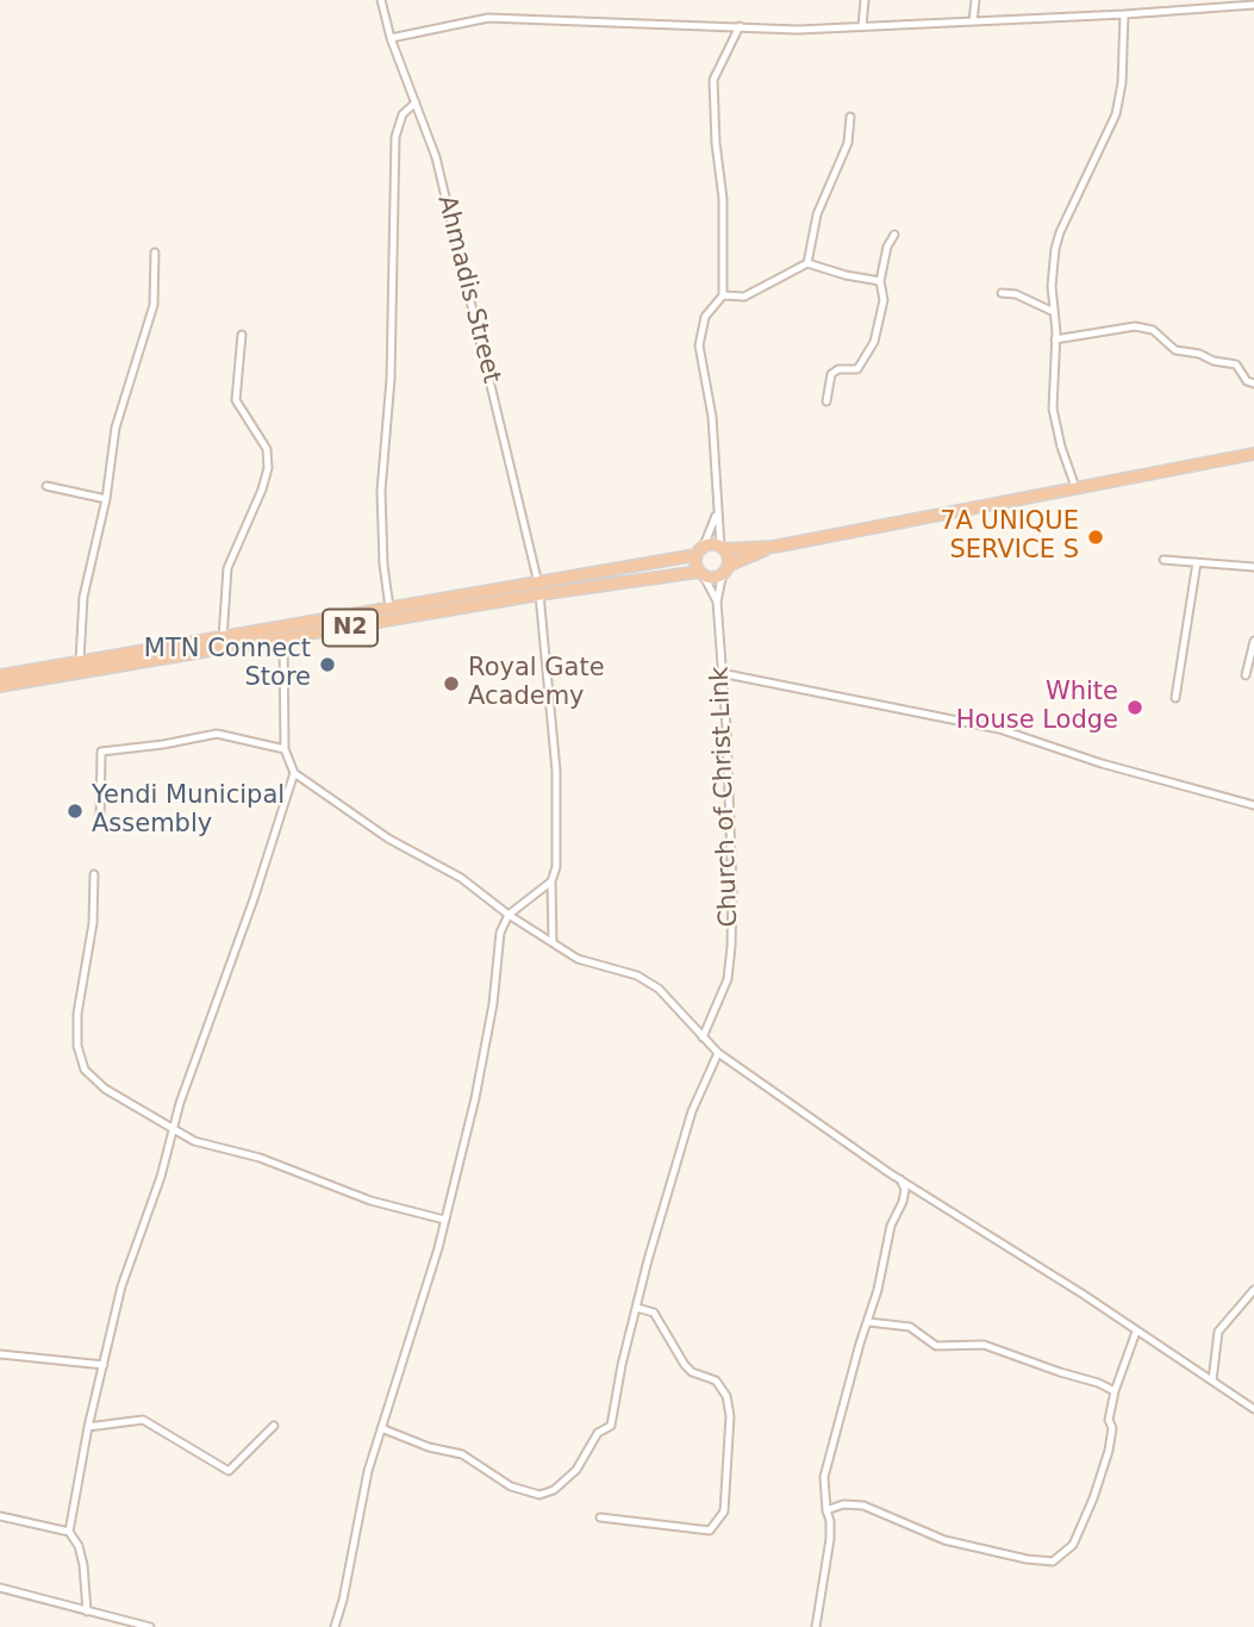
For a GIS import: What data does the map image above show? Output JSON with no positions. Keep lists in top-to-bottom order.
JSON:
{
  "streets": {
    "highway": ["N2"],
    "street": ["Ahmadis Street", "Church of Christ Link"]
  },
  "crossings": [
    ["Ahmadis Street", "N2"],
    ["N2", "Church of Christ Link"]
  ],
  "places": [
    "7A UNIQUE SERVICE S",
    "MTN Connect Store",
    "Royal Gate Academy",
    "White House Lodge",
    "Yendi Municipal Assembly"
  ]
}
